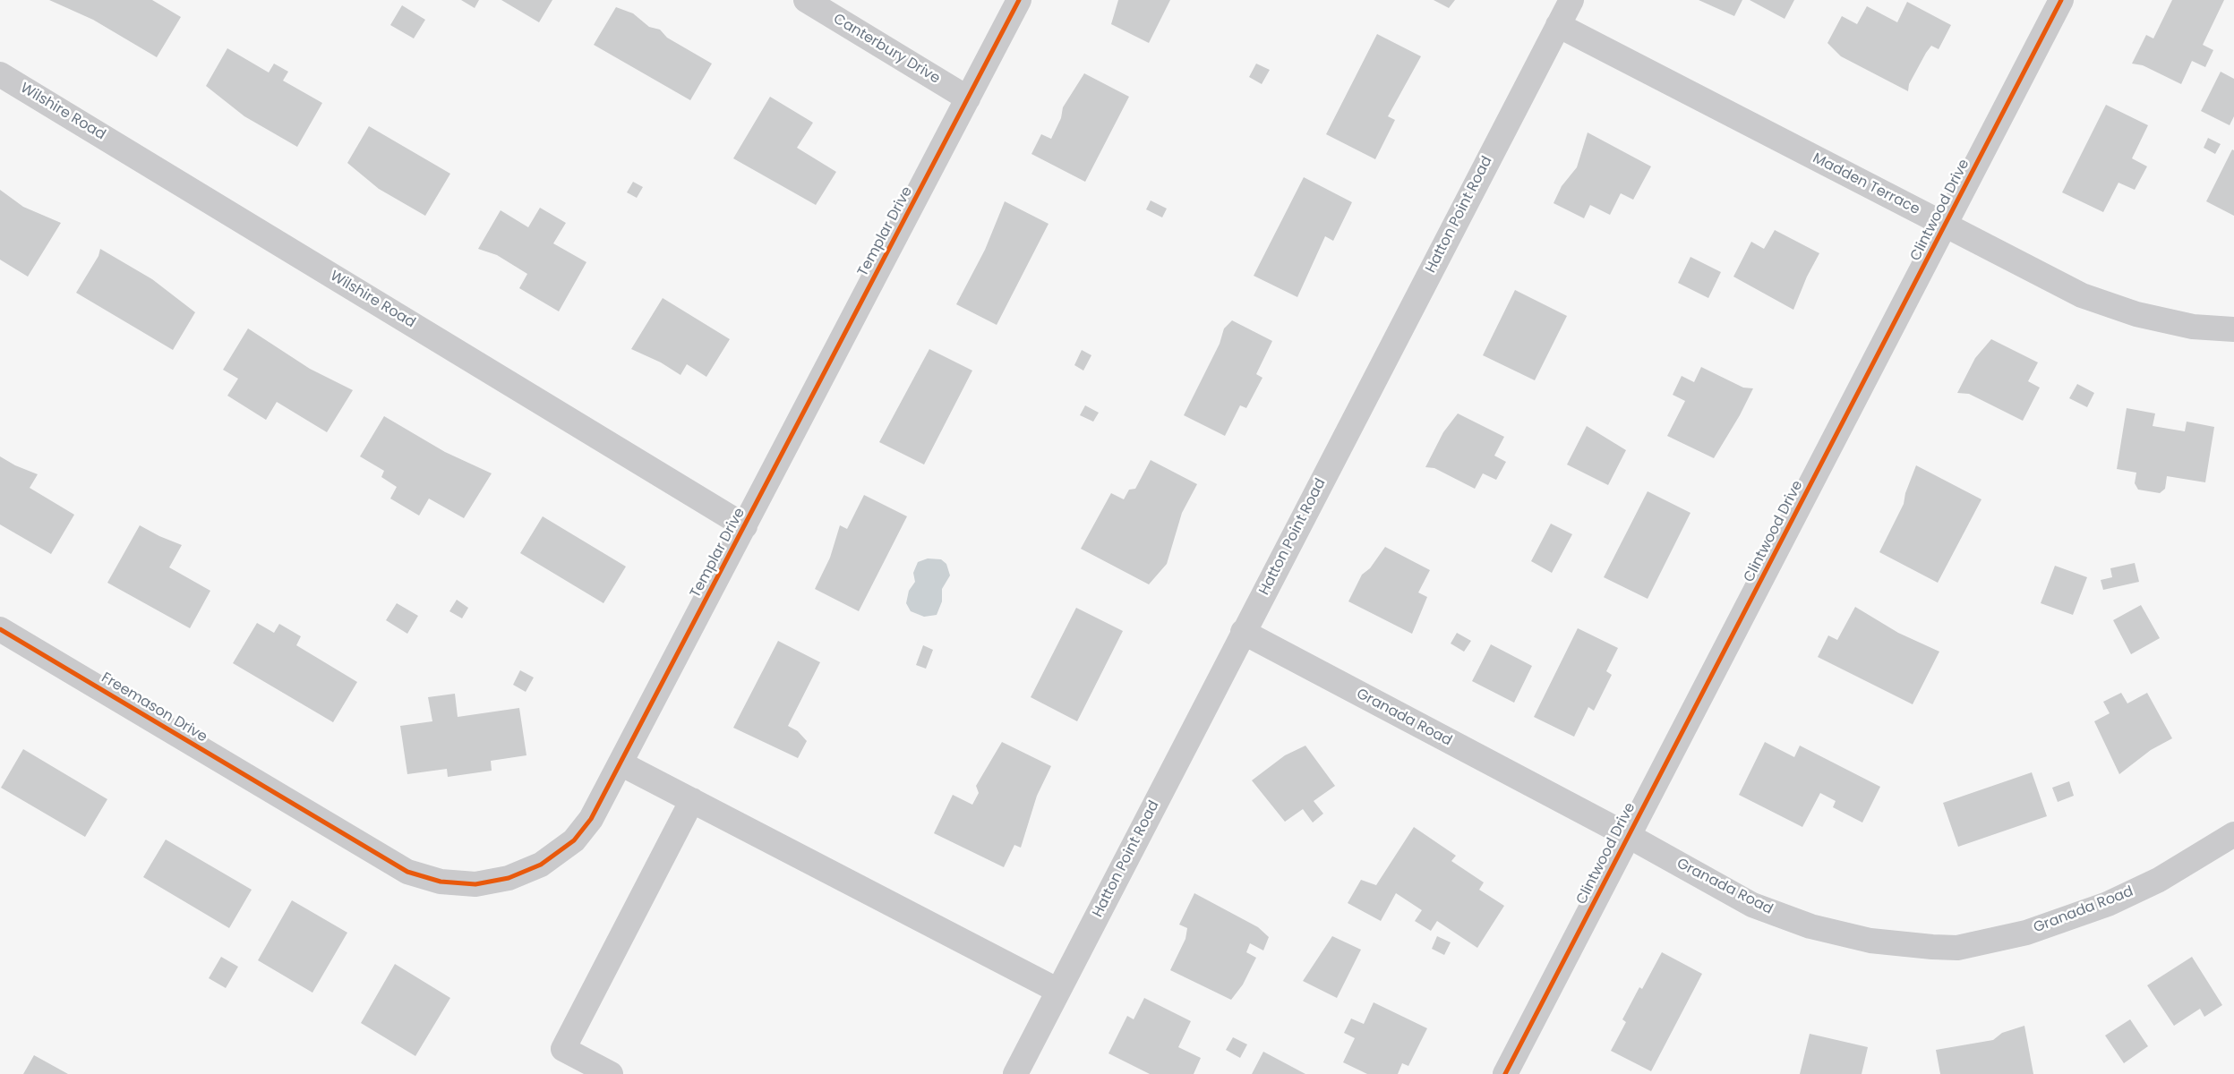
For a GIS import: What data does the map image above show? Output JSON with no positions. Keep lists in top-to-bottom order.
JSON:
{
  "streets": {
    "street": [
      "Canterbury Drive",
      "Wilshire Road",
      "Madden Terrace",
      "Clintwood Drive",
      "Hatton Point Road",
      "Templar Drive",
      "Freemason Drive",
      "Granada Road"
    ]
  },
  "crossings": [
    ["Canterbury Drive", "Templar Drive"],
    ["Wilshire Road", "Templar Drive"],
    ["Madden Terrace", "Clintwood Drive"],
    ["Madden Terrace", "Hatton Point Road"],
    ["Clintwood Drive", "Granada Road"],
    ["Hatton Point Road", "Granada Road"],
    ["Templar Drive", "Freemason Drive"]
  ]
}
